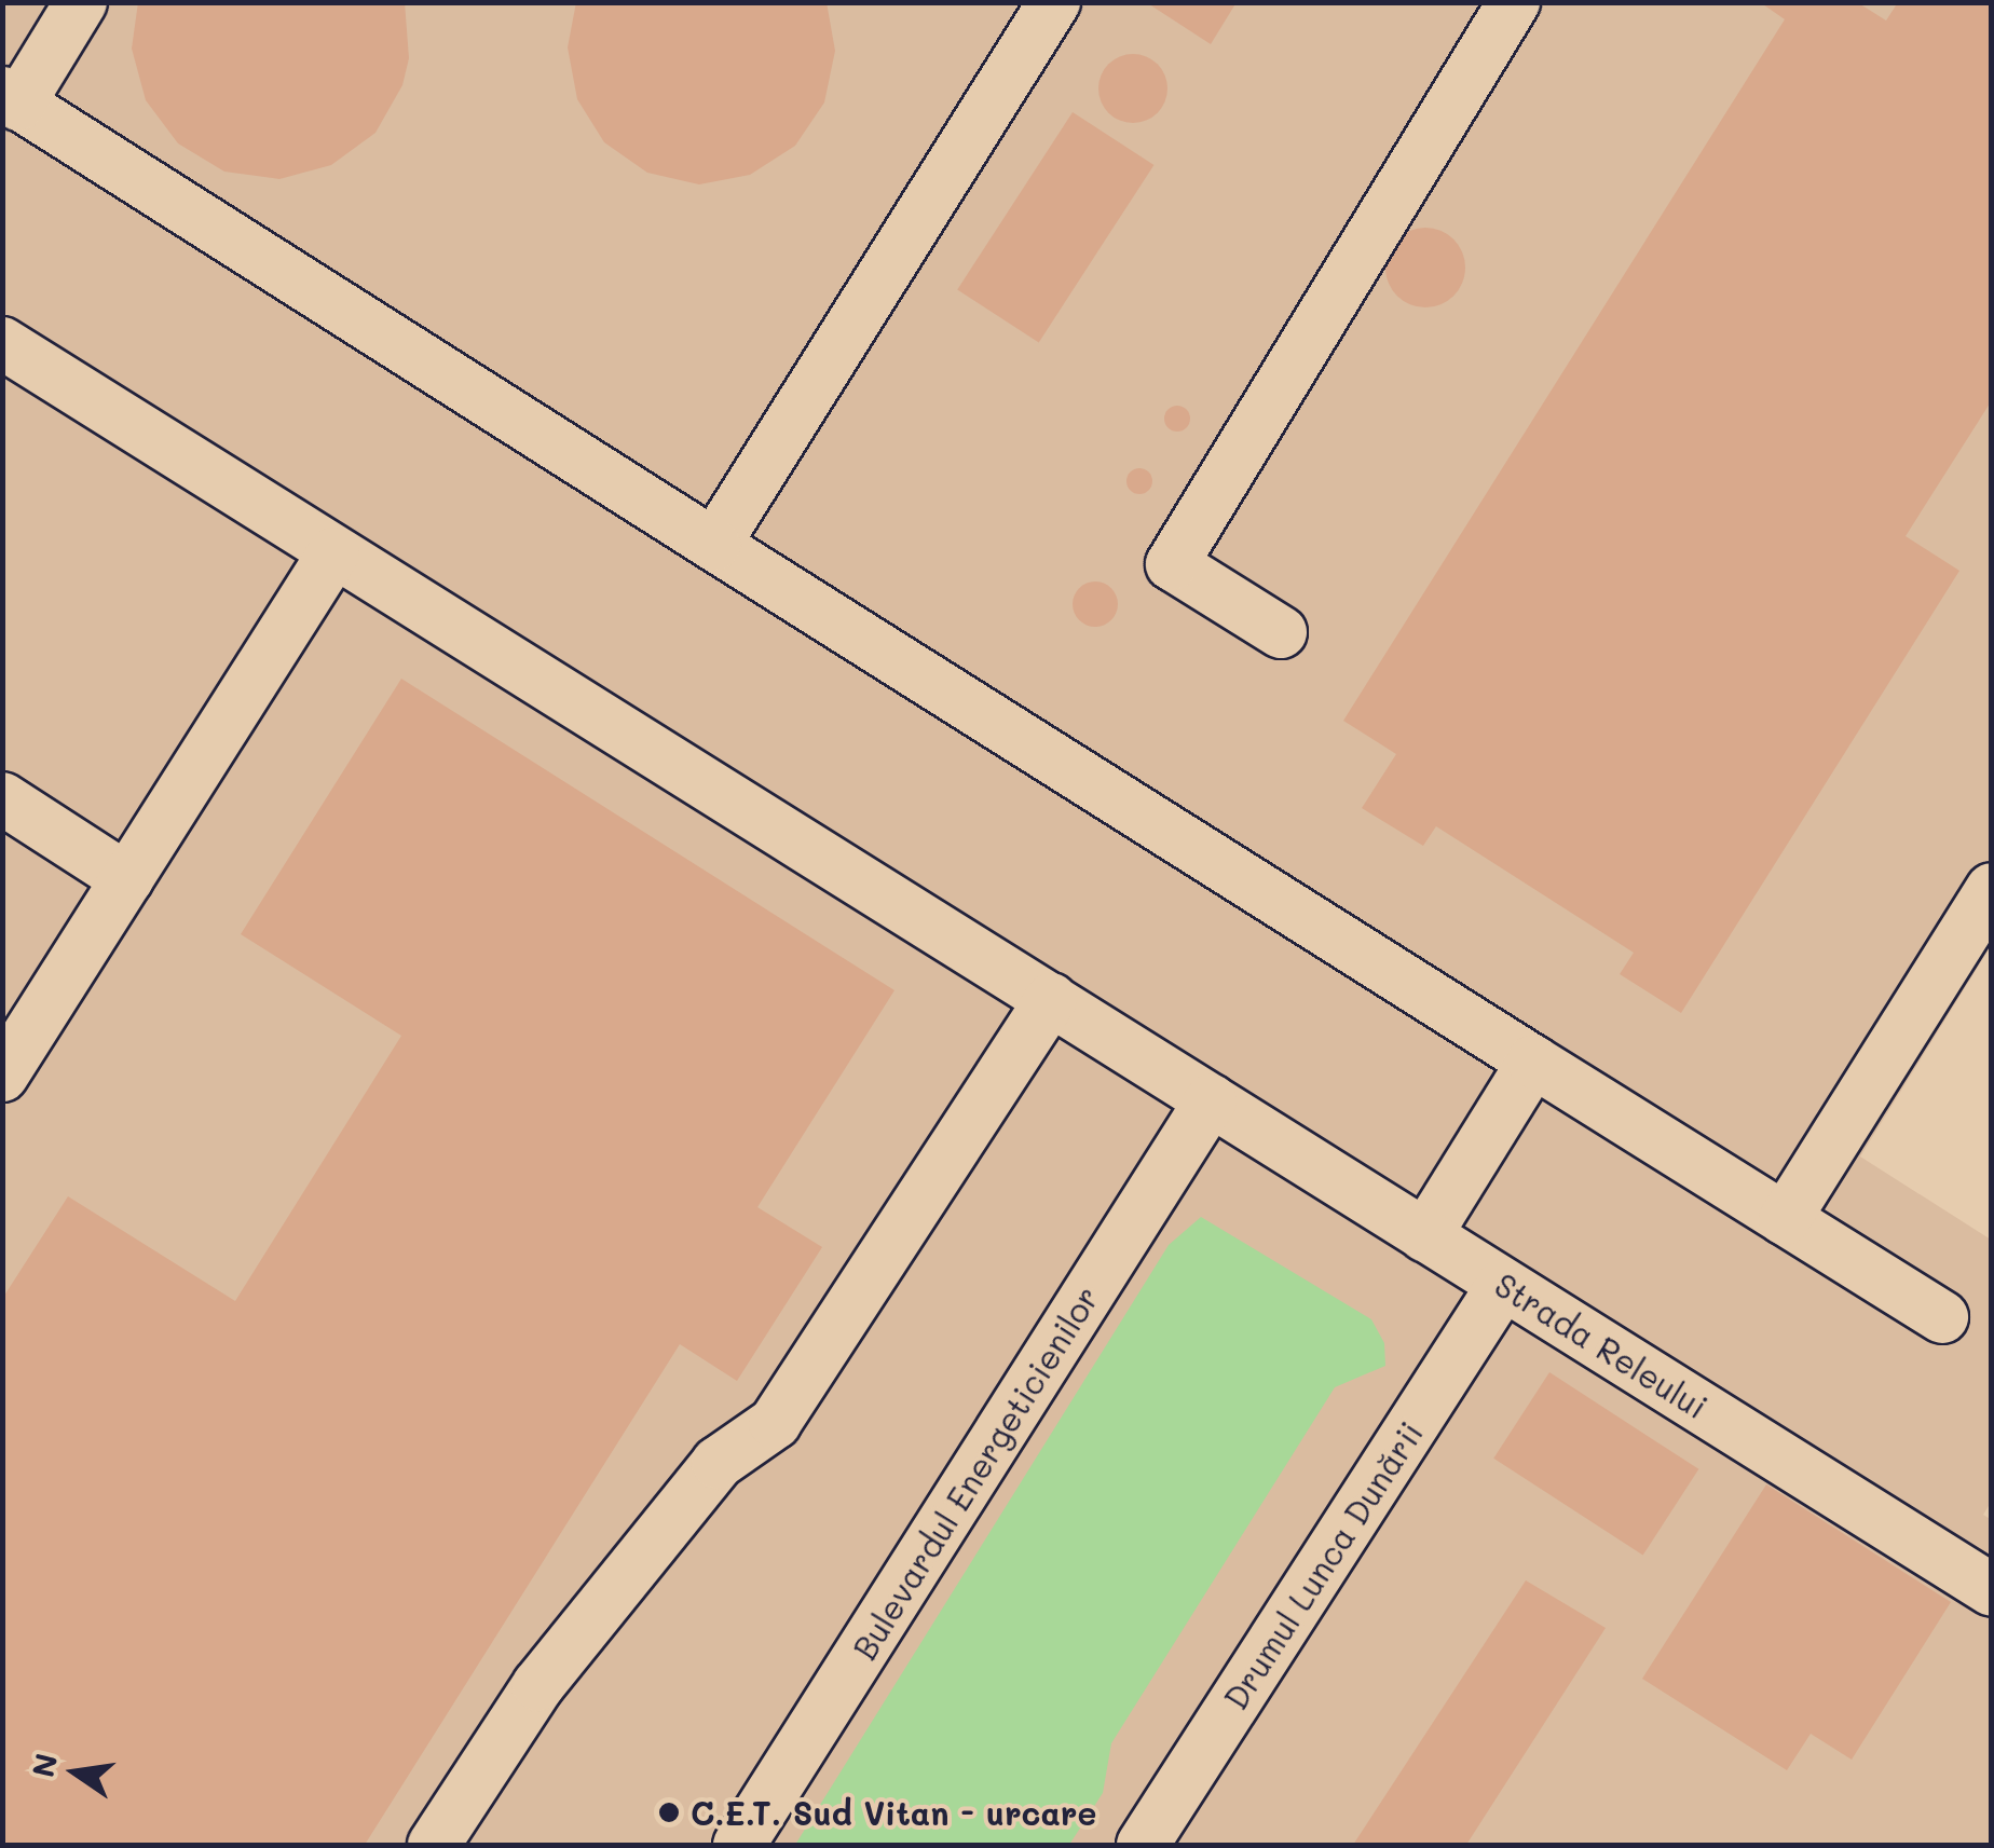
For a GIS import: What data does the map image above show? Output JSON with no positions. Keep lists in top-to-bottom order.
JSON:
{
  "streets": {
    "street": ["Strada Releului", "Bulevardul Energeticienilor", "Drumul Lunca Dunării"]
  },
  "crossings": [
    ["Strada Releului", "Bulevardul Energeticienilor"],
    ["Strada Releului", "Drumul Lunca Dunării"]
  ],
  "places": ["C.E.T. Sud Vitan - urcare"],
  "north": "left"
}
